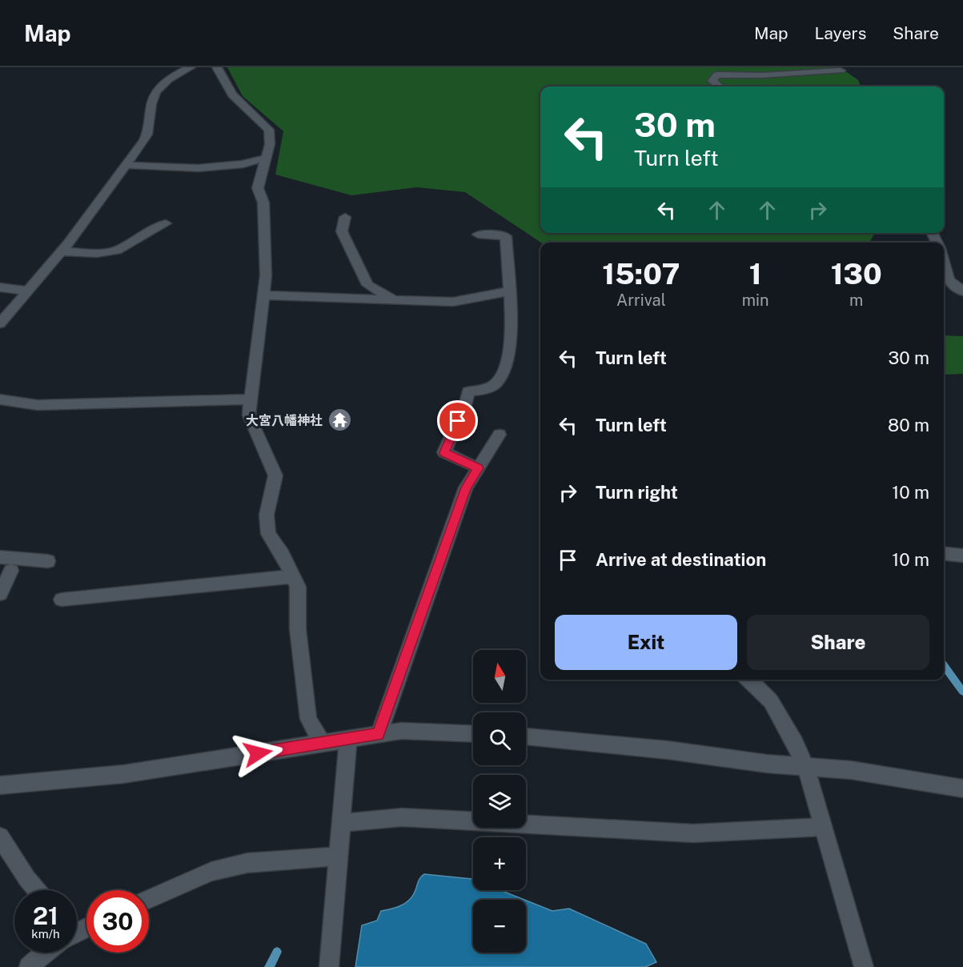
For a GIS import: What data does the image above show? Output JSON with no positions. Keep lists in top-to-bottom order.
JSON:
{
  "places": {
    "temple": ["大宮八幡神社"]
  },
  "north": "top",
  "page": {
    "header": "Map",
    "nav": ["Map", "Layers", "Share"],
    "turn": ["30 m", "Turn left"],
    "eta": [
      "15:07",
      "Arrival",
      "1",
      "min",
      "130",
      "m"
    ],
    "list": [
      {
        "name": "Turn left",
        "value": "30 m"
      },
      {
        "name": "Turn left",
        "value": "80 m"
      },
      {
        "name": "Turn right",
        "value": "10 m"
      },
      {
        "name": "Arrive at destination",
        "value": "10 m"
      }
    ],
    "buttons": ["Exit", "Share"],
    "map_buttons": ["+", "−"],
    "speed": "21 km/h",
    "limit": "30"
  }
}
